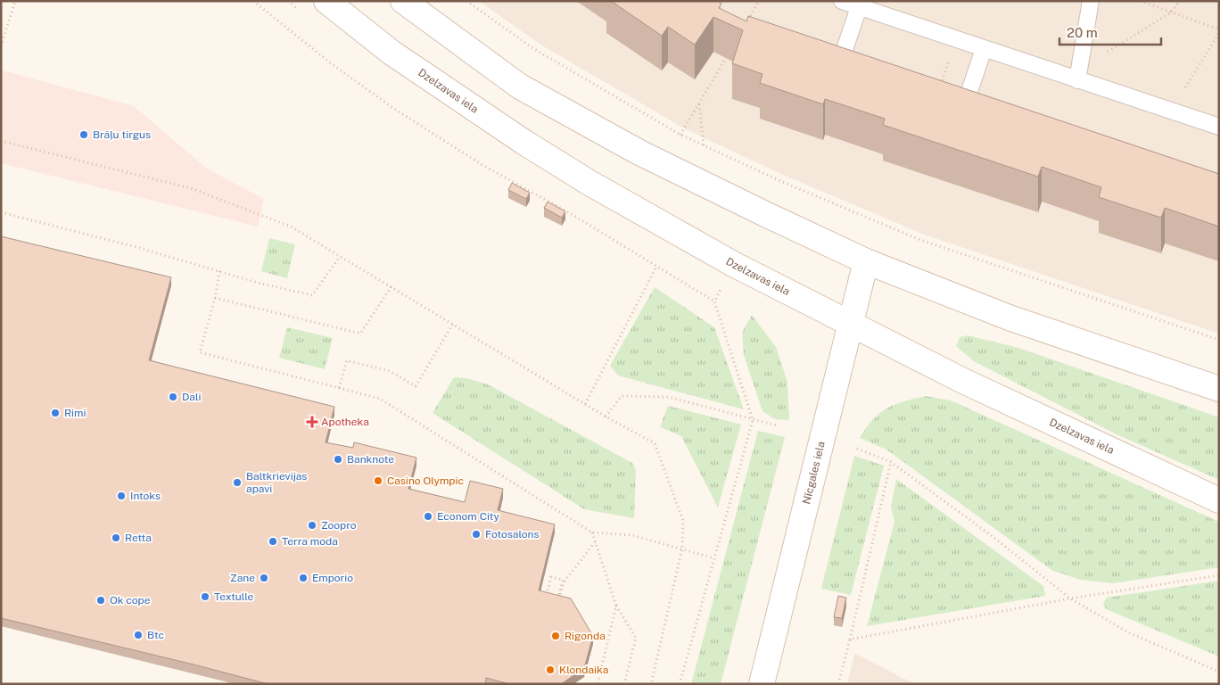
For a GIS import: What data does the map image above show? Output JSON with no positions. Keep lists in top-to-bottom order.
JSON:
{
  "streets": {
    "main road": ["Dzelzavas iela", "Nīcgales iela"]
  },
  "crossings": [
    ["Dzelzavas iela", "Nīcgales iela"]
  ],
  "places": {
    "other": [
      "Brāļu tirgus",
      "Dali",
      "Rimi",
      "Banknote",
      "Casino Olympic",
      "Baltkrievijas apavi",
      "Intoks",
      "Econom City",
      "Zoopro",
      "Fotosalons",
      "Retta",
      "Terra moda",
      "Zane",
      "Emporio",
      "Textulle",
      "Ok cope",
      "Btc",
      "Rigonda",
      "Klondaika"
    ],
    "health": ["Apotheka"]
  },
  "scale_bar": "20 m"
}
